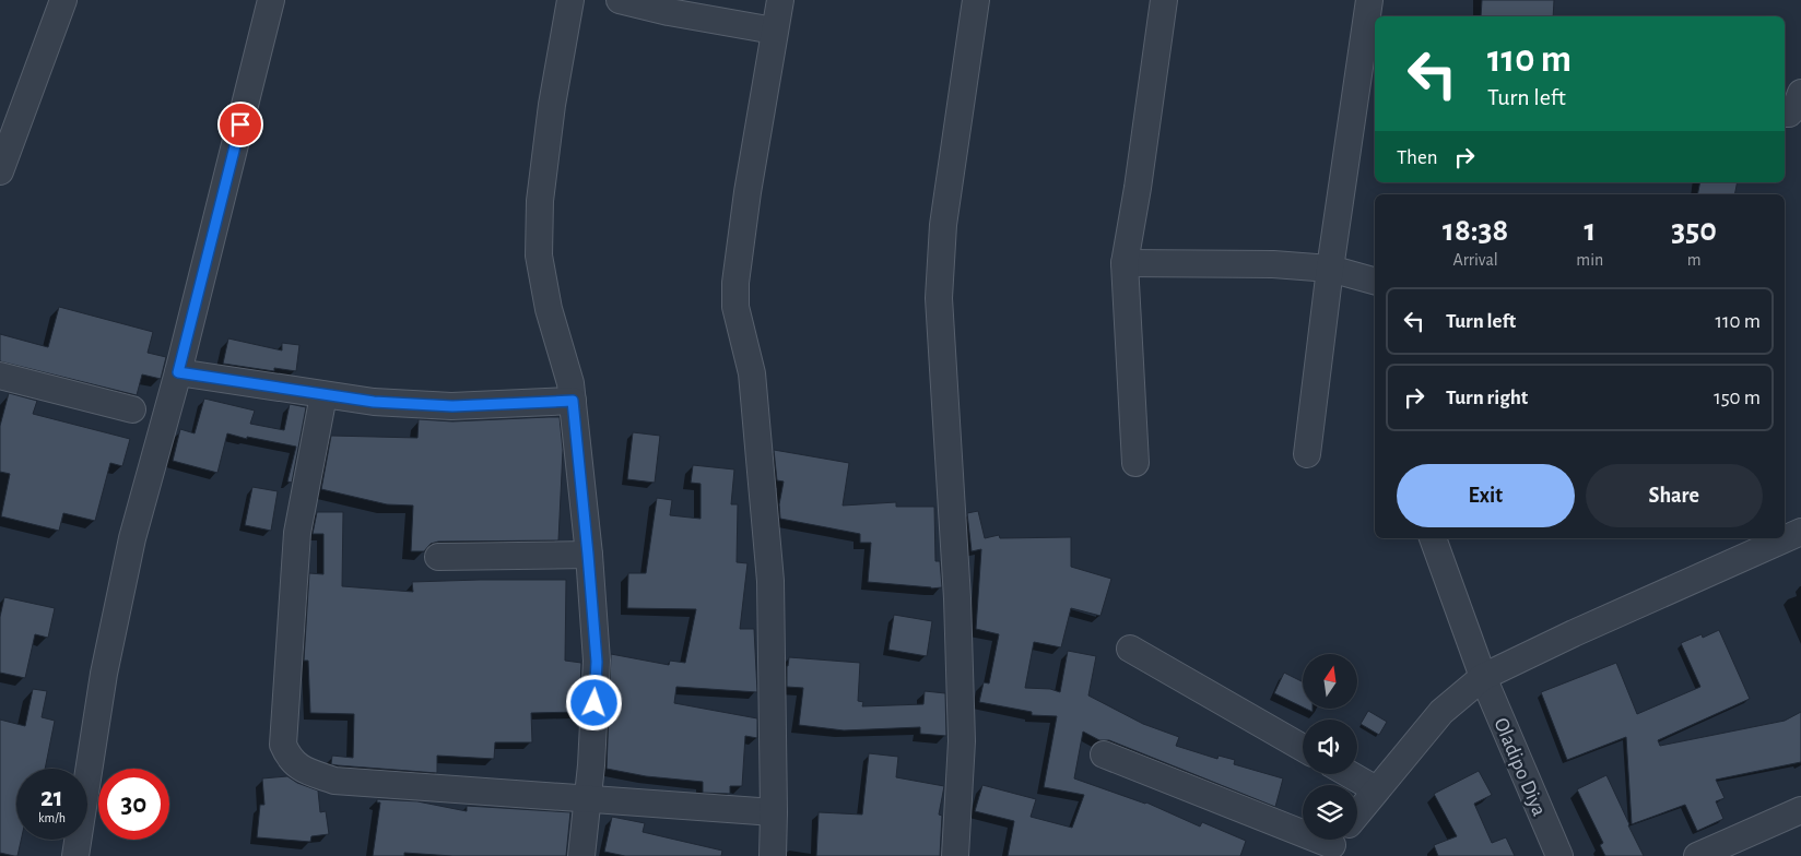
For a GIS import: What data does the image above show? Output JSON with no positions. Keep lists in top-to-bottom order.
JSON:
{
  "streets": {
    "street": ["Oladipo Diya"]
  },
  "north": "top",
  "page": {
    "turn": ["110 m", "Turn left"],
    "then": "Then",
    "eta": [
      "18:38",
      "Arrival",
      "1",
      "min",
      "350",
      "m"
    ],
    "list": [
      {
        "name": "Turn left",
        "value": "110 m"
      },
      {
        "name": "Turn right",
        "value": "150 m"
      }
    ],
    "buttons": ["Exit", "Share"],
    "speed": "21 km/h",
    "limit": "30"
  }
}
